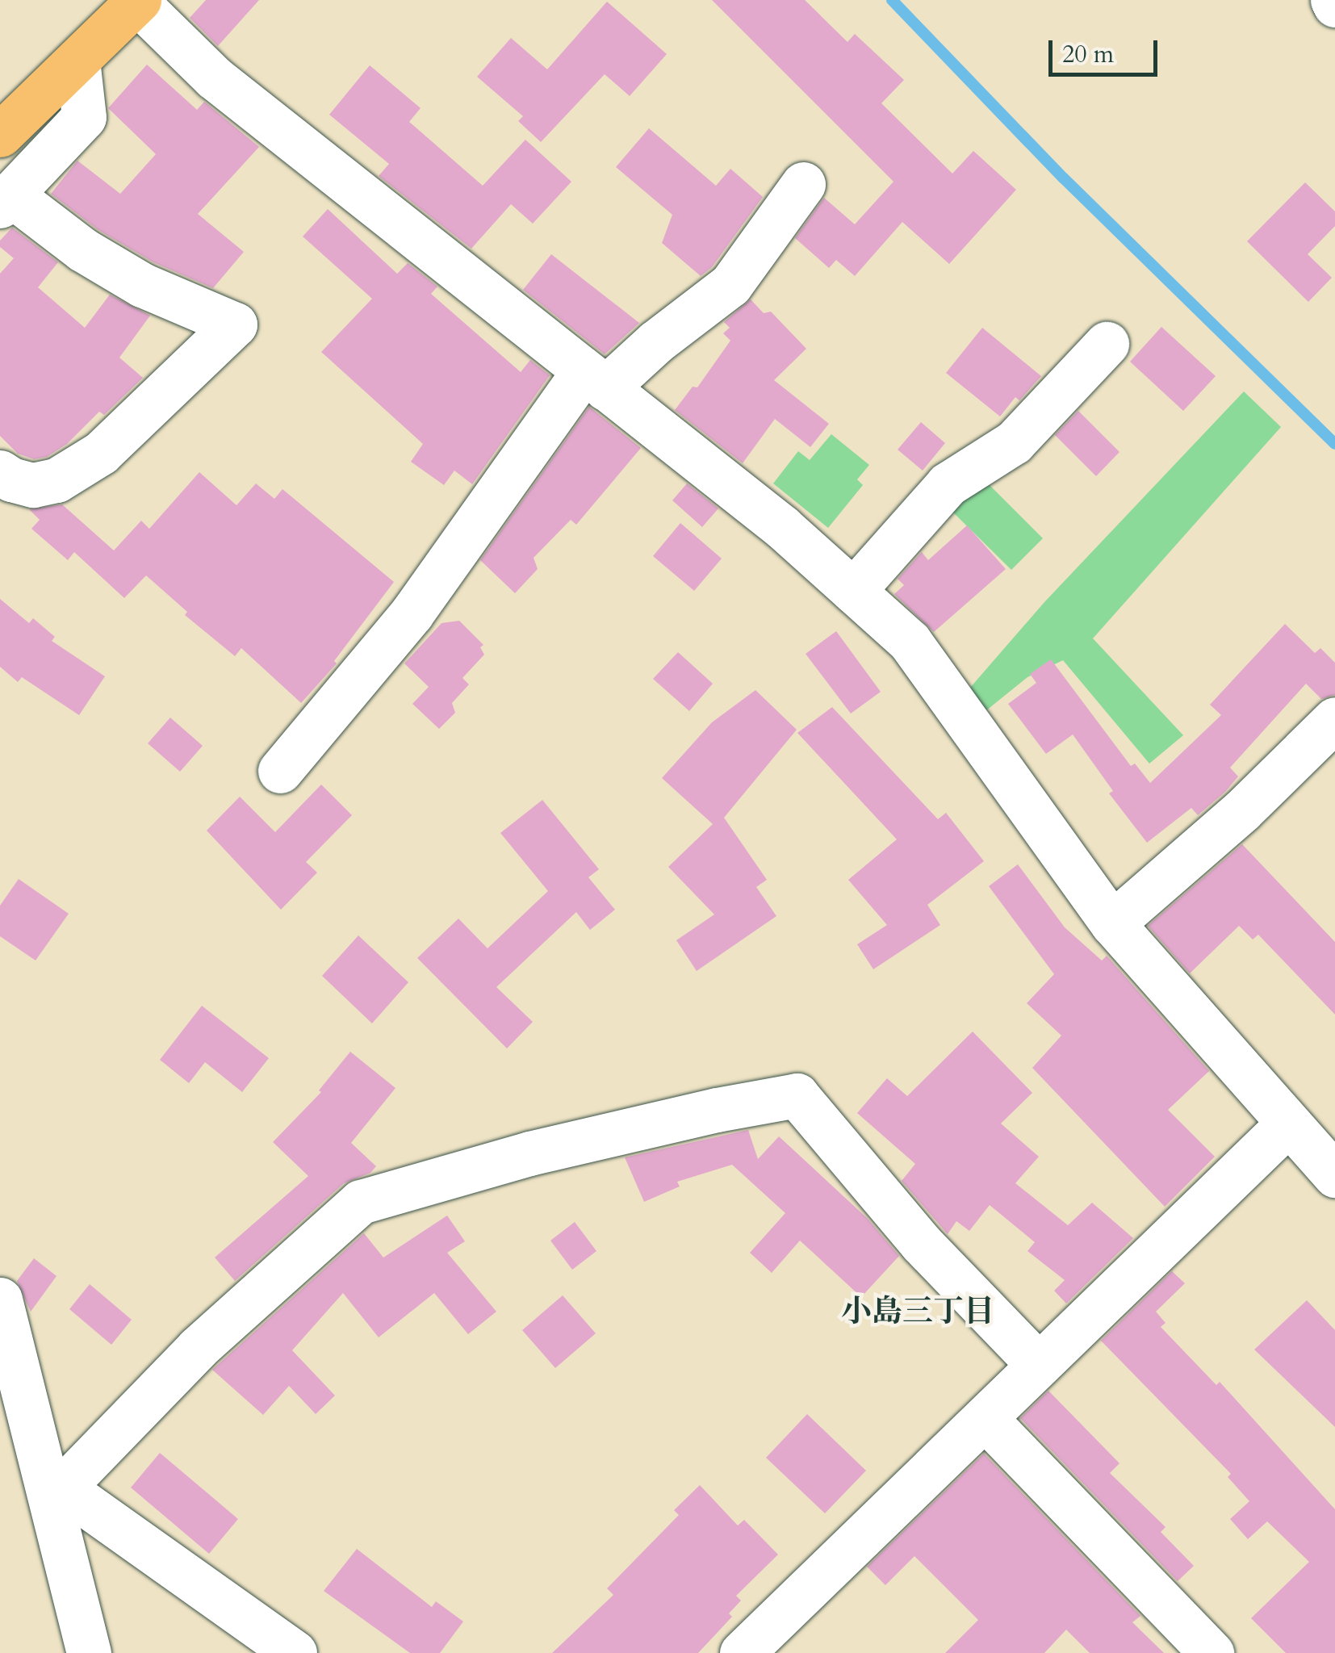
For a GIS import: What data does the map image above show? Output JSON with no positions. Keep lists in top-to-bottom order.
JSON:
{
  "districts": ["小島三丁目"],
  "scale_bar": "20 m"
}
